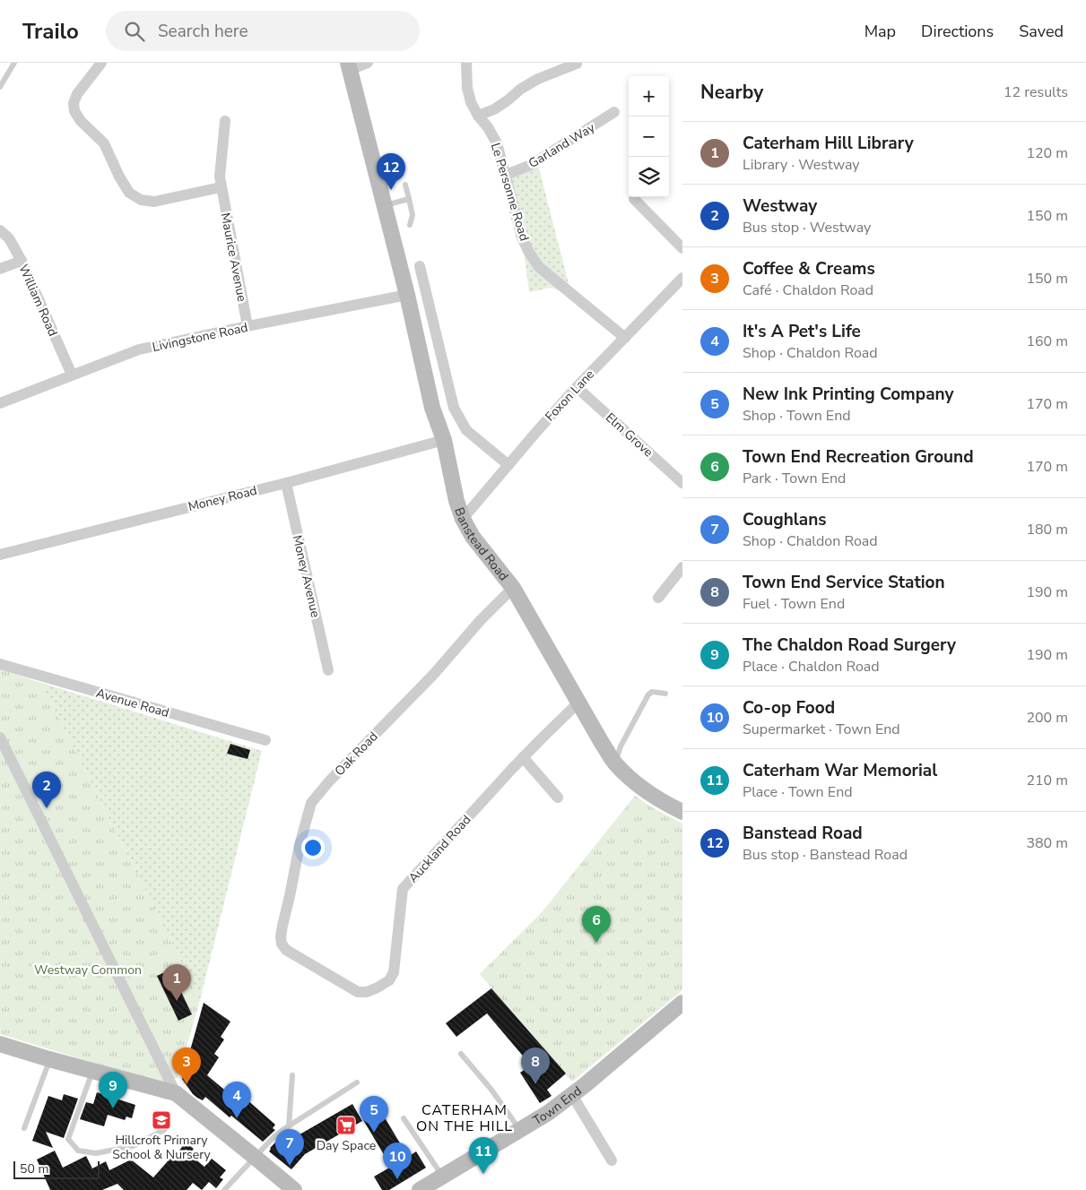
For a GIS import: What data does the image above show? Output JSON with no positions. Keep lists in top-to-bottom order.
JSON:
{
  "streets": {
    "main road": ["Banstead Road", "Town End"],
    "street": [
      "Garland Way",
      "Le Personne Road",
      "Maurice Avenue",
      "William Road",
      "Livingstone Road",
      "Foxon Lane",
      "Elm Grove",
      "Money Road",
      "Money Avenue",
      "Avenue Road",
      "Oak Road",
      "Auckland Road"
    ]
  },
  "crossings": [
    ["Garland Way", "Le Personne Road"],
    ["Le Personne Road", "Foxon Lane"],
    ["Maurice Avenue", "Livingstone Road"],
    ["William Road", "Livingstone Road"],
    ["Livingstone Road", "Banstead Road"],
    ["Foxon Lane", "Elm Grove"],
    ["Foxon Lane", "Banstead Road"],
    ["Money Road", "Banstead Road"],
    ["Money Road", "Money Avenue"],
    ["Banstead Road", "Oak Road"],
    ["Banstead Road", "Auckland Road"],
    ["Oak Road", "Auckland Road"]
  ],
  "districts": ["CATERHAM ON THE HILL"],
  "parks": ["Westway Common"],
  "places": {
    "school or university": ["Hillcroft Primary School & Nursery"],
    "supermarket": ["Day Space"]
  },
  "scale_bar": "50 m",
  "page": {
    "header": "Trailo",
    "search": "Search here",
    "nav": ["Map", "Directions", "Saved"],
    "heading": ["Nearby", "12 results"],
    "map_buttons": ["+", "−"],
    "list": [
      {
        "mark": "1",
        "name": "Caterham Hill Library",
        "note": "Library · Westway",
        "value": "120 m"
      },
      {
        "mark": "2",
        "name": "Westway",
        "note": "Bus stop · Westway",
        "value": "150 m"
      },
      {
        "mark": "3",
        "name": "Coffee & Creams",
        "note": "Café · Chaldon Road",
        "value": "150 m"
      },
      {
        "mark": "4",
        "name": "It's A Pet's Life",
        "note": "Shop · Chaldon Road",
        "value": "160 m"
      },
      {
        "mark": "5",
        "name": "New Ink Printing Company",
        "note": "Shop · Town End",
        "value": "170 m"
      },
      {
        "mark": "6",
        "name": "Town End Recreation Ground",
        "note": "Park · Town End",
        "value": "170 m"
      },
      {
        "mark": "7",
        "name": "Coughlans",
        "note": "Shop · Chaldon Road",
        "value": "180 m"
      },
      {
        "mark": "8",
        "name": "Town End Service Station",
        "note": "Fuel · Town End",
        "value": "190 m"
      },
      {
        "mark": "9",
        "name": "The Chaldon Road Surgery",
        "note": "Place · Chaldon Road",
        "value": "190 m"
      },
      {
        "mark": "10",
        "name": "Co-op Food",
        "note": "Supermarket · Town End",
        "value": "200 m"
      },
      {
        "mark": "11",
        "name": "Caterham War Memorial",
        "note": "Place · Town End",
        "value": "210 m"
      },
      {
        "mark": "12",
        "name": "Banstead Road",
        "note": "Bus stop · Banstead Road",
        "value": "380 m"
      }
    ],
    "pins": [
      "12",
      "2",
      "6",
      "1",
      "3",
      "8",
      "9",
      "4",
      "5",
      "7",
      "11",
      "10"
    ],
    "scale": "50 m"
  }
}
